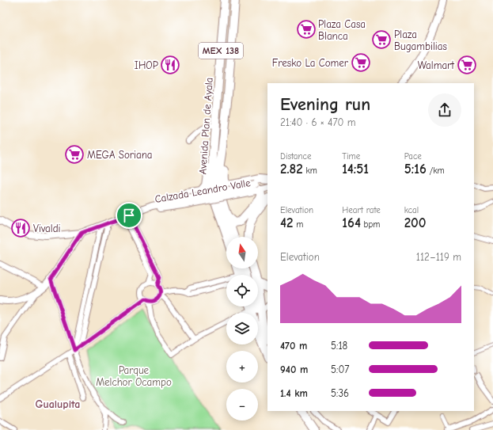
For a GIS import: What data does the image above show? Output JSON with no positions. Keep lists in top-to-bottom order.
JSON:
{
  "streets": {
    "main road": ["MEX 138", "Avenida Plan de Ayala"],
    "street": ["Calzada Leandro Valle"]
  },
  "crossings": [
    ["Avenida Plan de Ayala", "Calzada Leandro Valle"]
  ],
  "districts": ["Gualupita"],
  "parks": ["Parque Melchor Ocampo"],
  "places": {
    "supermarket": [
      "Plaza Casa Blanca",
      "Plaza Bugambilias",
      "Fresko La Comer",
      "Walmart",
      "MEGA Soriana"
    ],
    "restaurant": ["IHOP", "Vivaldi"]
  },
  "north": "top",
  "page": {
    "heading": ["Evening run", "21:40 · 6 × 470 m"],
    "stats": [
      ["Distance", "2.82 km"],
      ["Time", "14:51"],
      ["Pace", "5:16 /km"],
      ["Elevation", "42 m"],
      ["Heart rate", "164 bpm"],
      ["kcal", "200"]
    ],
    "map_buttons": ["+", "−"],
    "chart": ["Elevation", "112–119 m"],
    "list": [
      {
        "name": "470 m",
        "note": "5:18"
      },
      {
        "name": "940 m",
        "note": "5:07"
      },
      {
        "name": "1.4 km",
        "note": "5:36"
      }
    ]
  }
}
